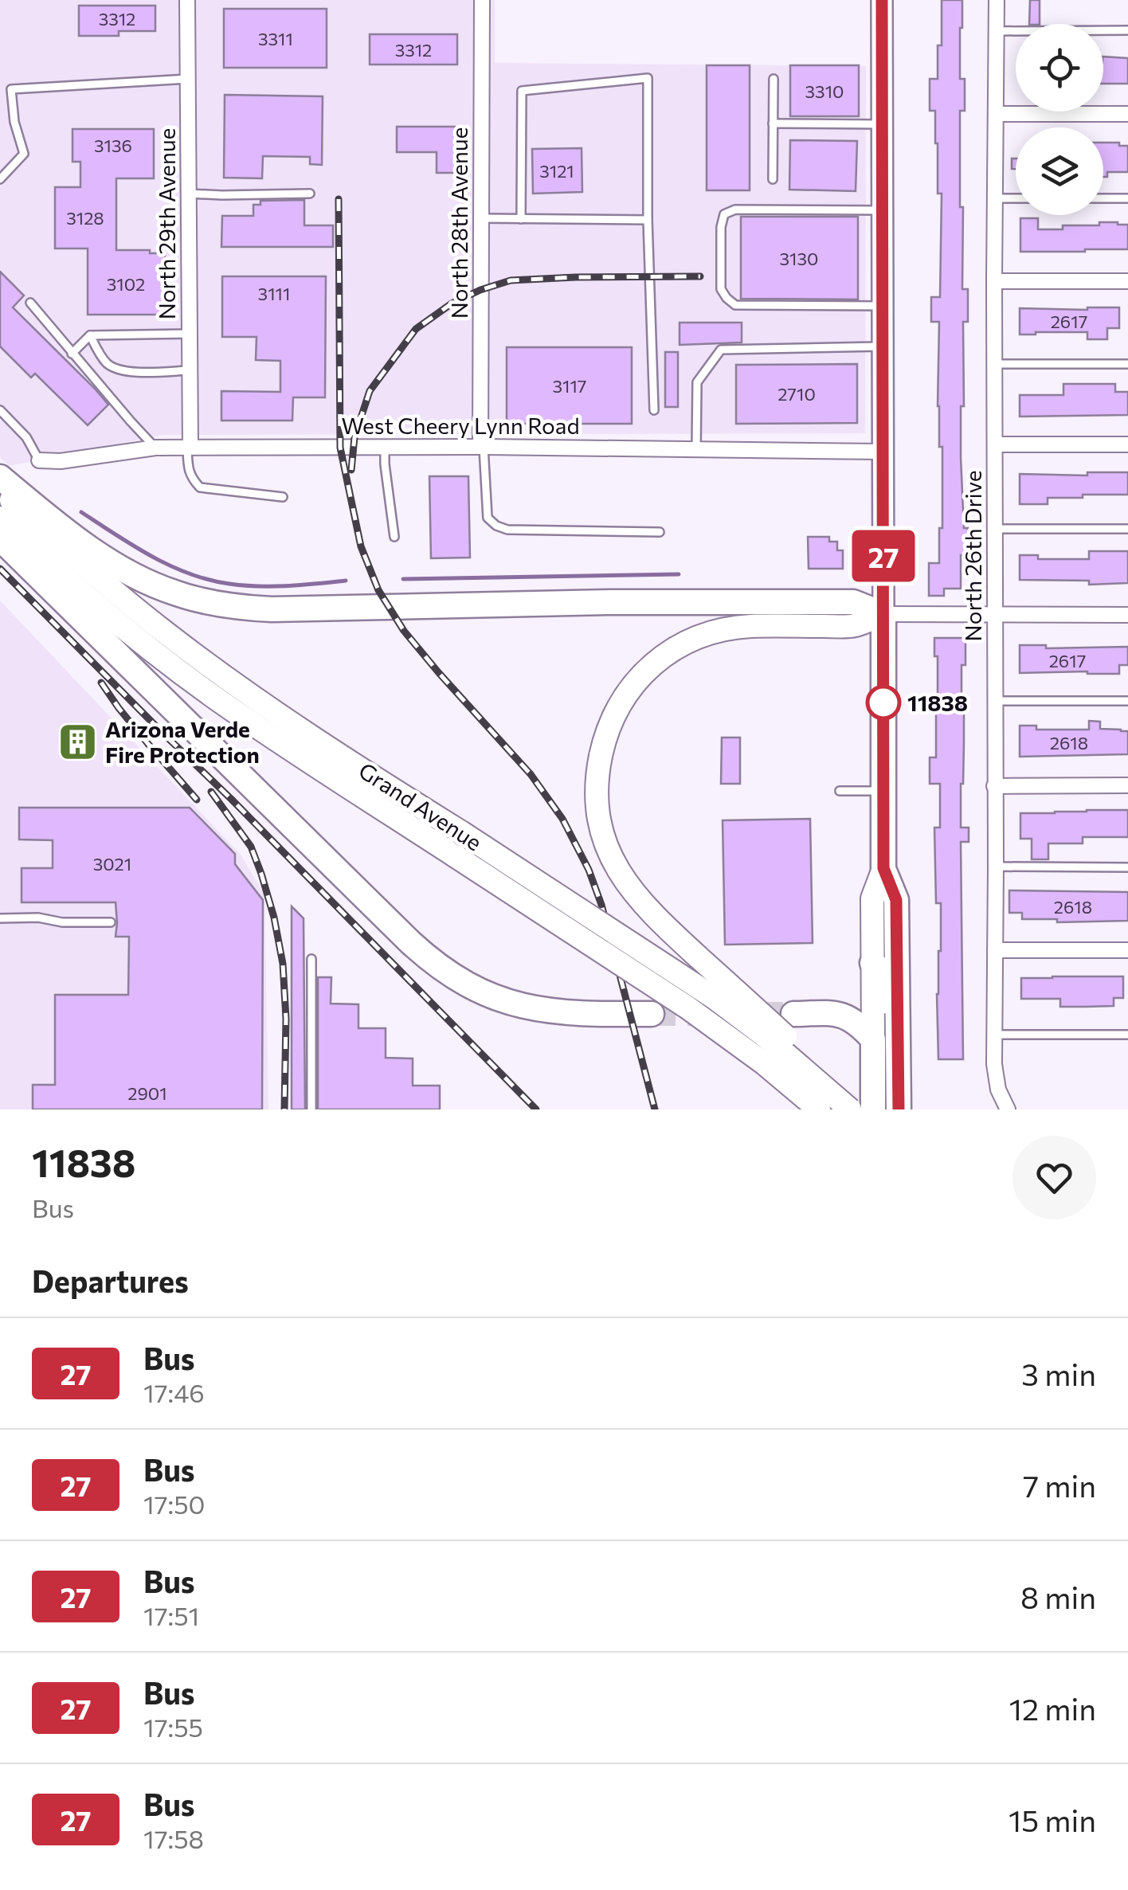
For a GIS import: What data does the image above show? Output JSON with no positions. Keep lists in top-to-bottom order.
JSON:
{
  "streets": {
    "main road": ["Grand Avenue"],
    "street": [
      "North 28th Avenue",
      "North 29th Avenue",
      "West Cheery Lynn Road",
      "North 26th Drive"
    ]
  },
  "crossings": [
    ["North 28th Avenue", "West Cheery Lynn Road"],
    ["North 29th Avenue", "West Cheery Lynn Road"]
  ],
  "places": {
    "other": ["11838"],
    "building": ["Arizona Verde Fire Protection"]
  },
  "lines": ["bus line 27"],
  "house_numbers": [
    "3312",
    "3311",
    "3312",
    "3310",
    "3136",
    "3121",
    "3128",
    "3130",
    "3102",
    "3111",
    "2617",
    "3117",
    "2710",
    "2617",
    "2618",
    "3021",
    "2618",
    "2901"
  ],
  "page": {
    "on_map": "27",
    "heading": [
      ["11838", "Bus"],
      "Departures"
    ],
    "list": [
      {
        "mark": "27",
        "name": "Bus",
        "note": "17:46",
        "value": "3 min"
      },
      {
        "mark": "27",
        "name": "Bus",
        "note": "17:50",
        "value": "7 min"
      },
      {
        "mark": "27",
        "name": "Bus",
        "note": "17:51",
        "value": "8 min"
      },
      {
        "mark": "27",
        "name": "Bus",
        "note": "17:55",
        "value": "12 min"
      },
      {
        "mark": "27",
        "name": "Bus",
        "note": "17:58",
        "value": "15 min"
      }
    ]
  }
}
